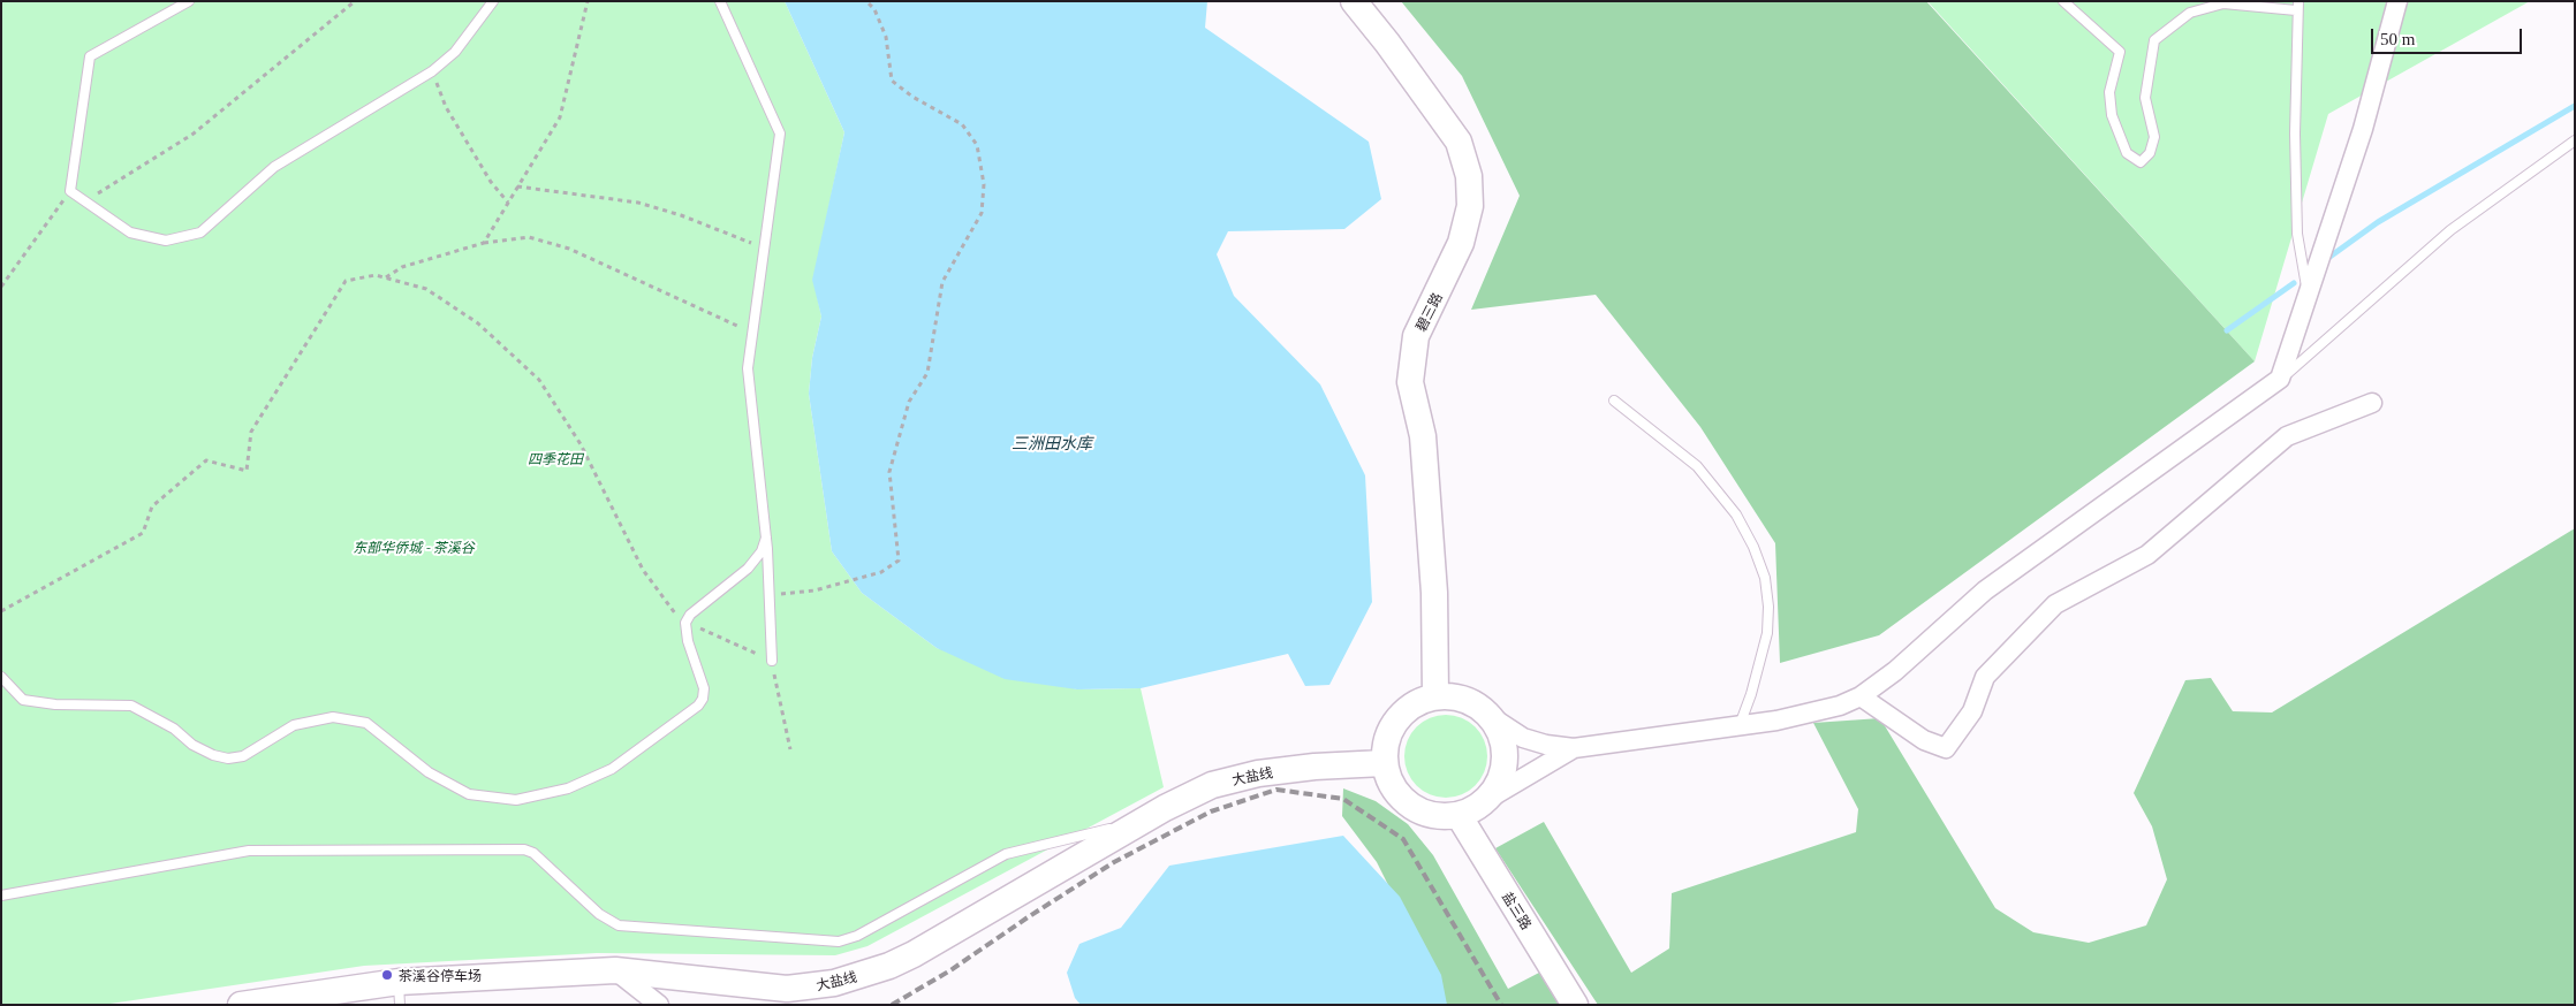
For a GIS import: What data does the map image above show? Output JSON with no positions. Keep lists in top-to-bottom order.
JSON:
{
  "streets": {
    "main road": ["碧三路", "大盐线", "盐三路"]
  },
  "crossings": [
    ["碧三路", "大盐线"],
    ["碧三路", "盐三路"],
    ["大盐线", "盐三路"]
  ],
  "water": ["三洲田水库"],
  "parks": ["四季花田", "东部华侨城 - 茶溪谷"],
  "places": ["茶溪谷停车场"],
  "scale_bar": "50 m"
}
